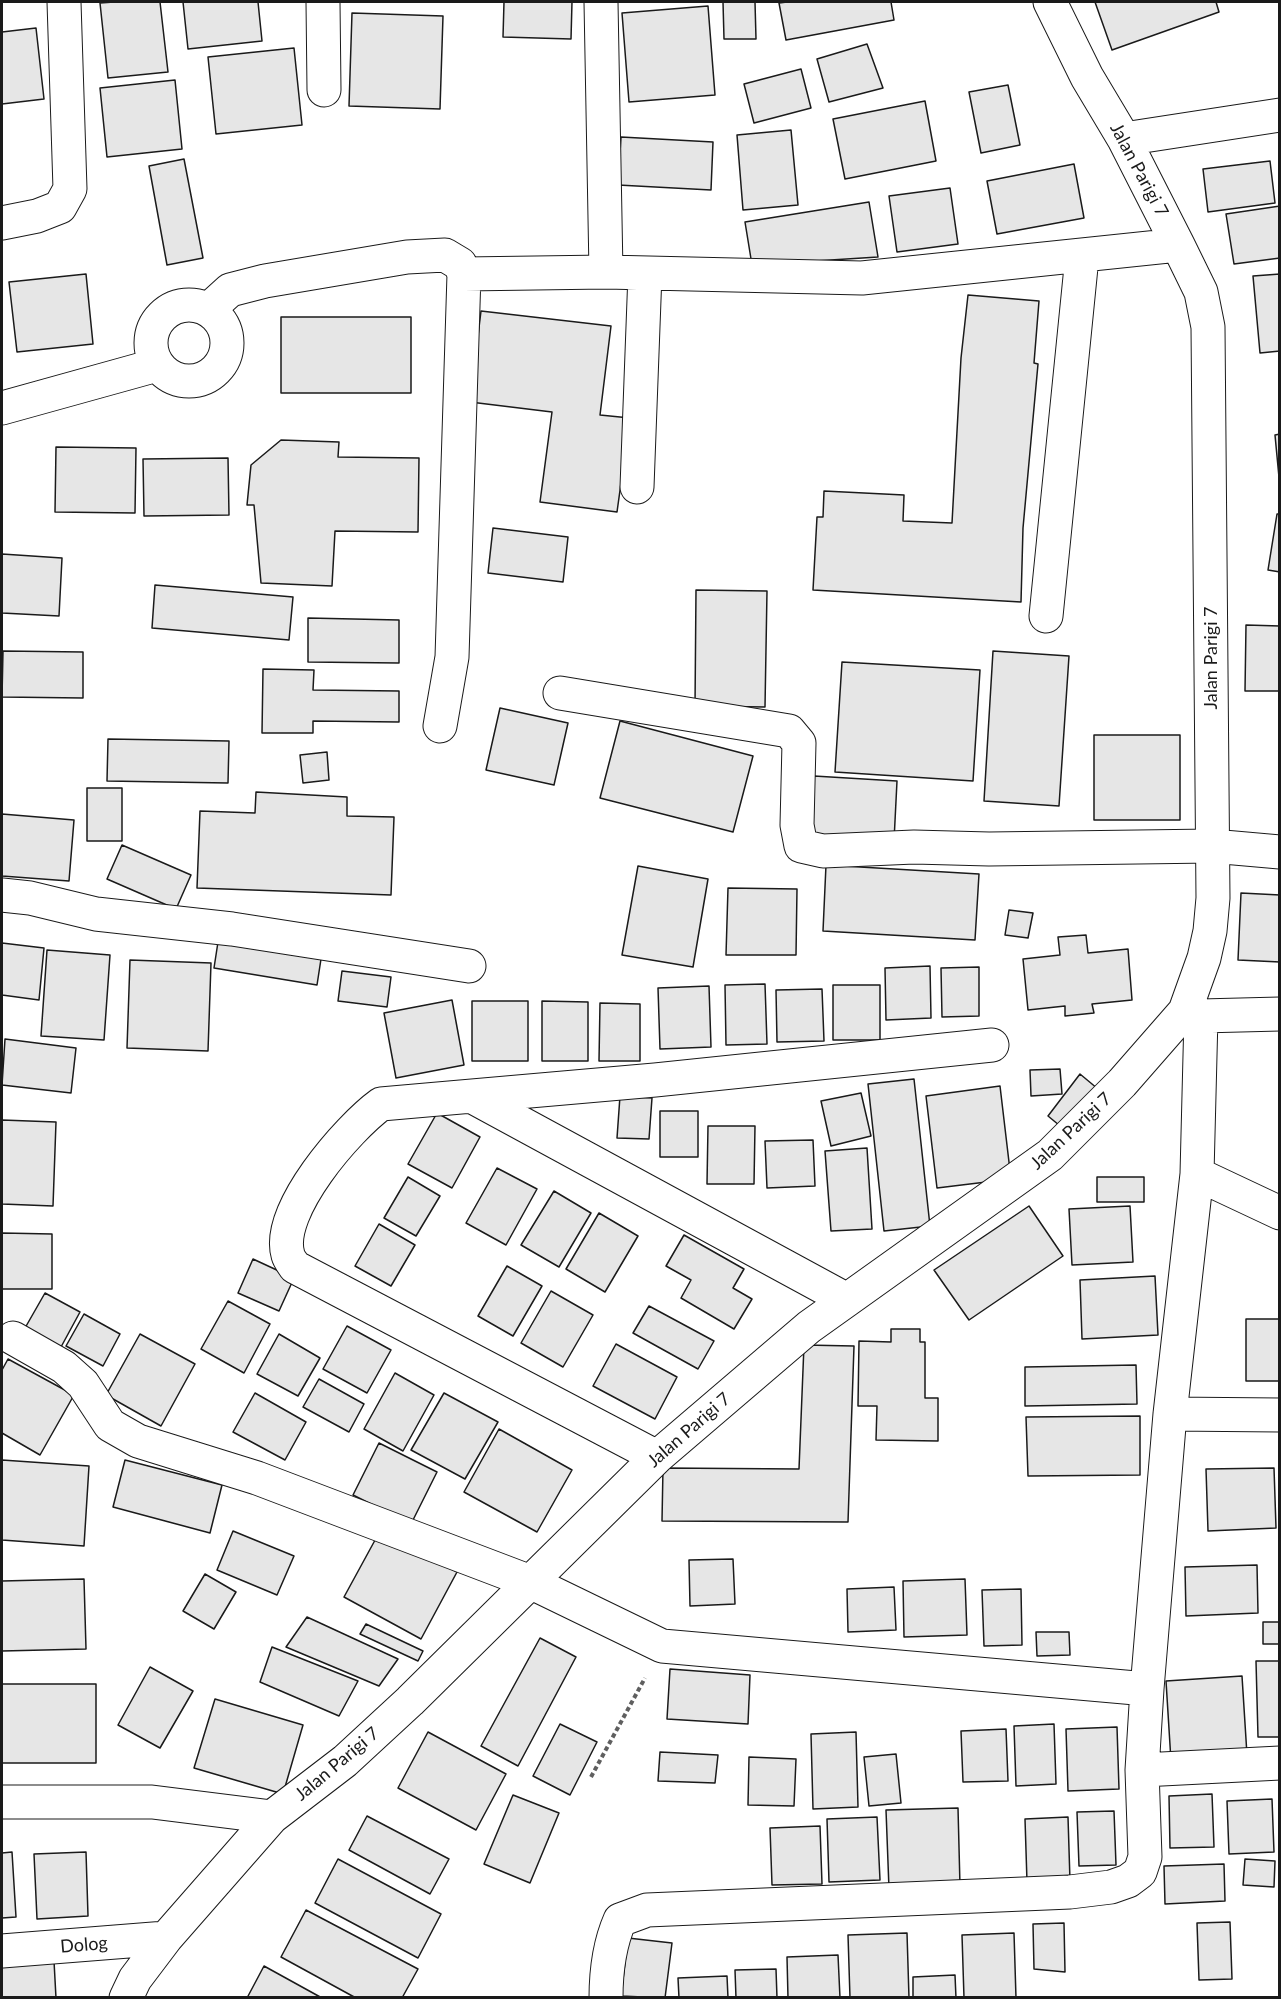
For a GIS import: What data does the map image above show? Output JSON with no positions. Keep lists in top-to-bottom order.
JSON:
{
  "streets": {
    "street": ["Jalan Parigi 7", "Dolog"]
  },
  "crossings": [
    ["Jalan Parigi 7", "Dolog"]
  ]
}
